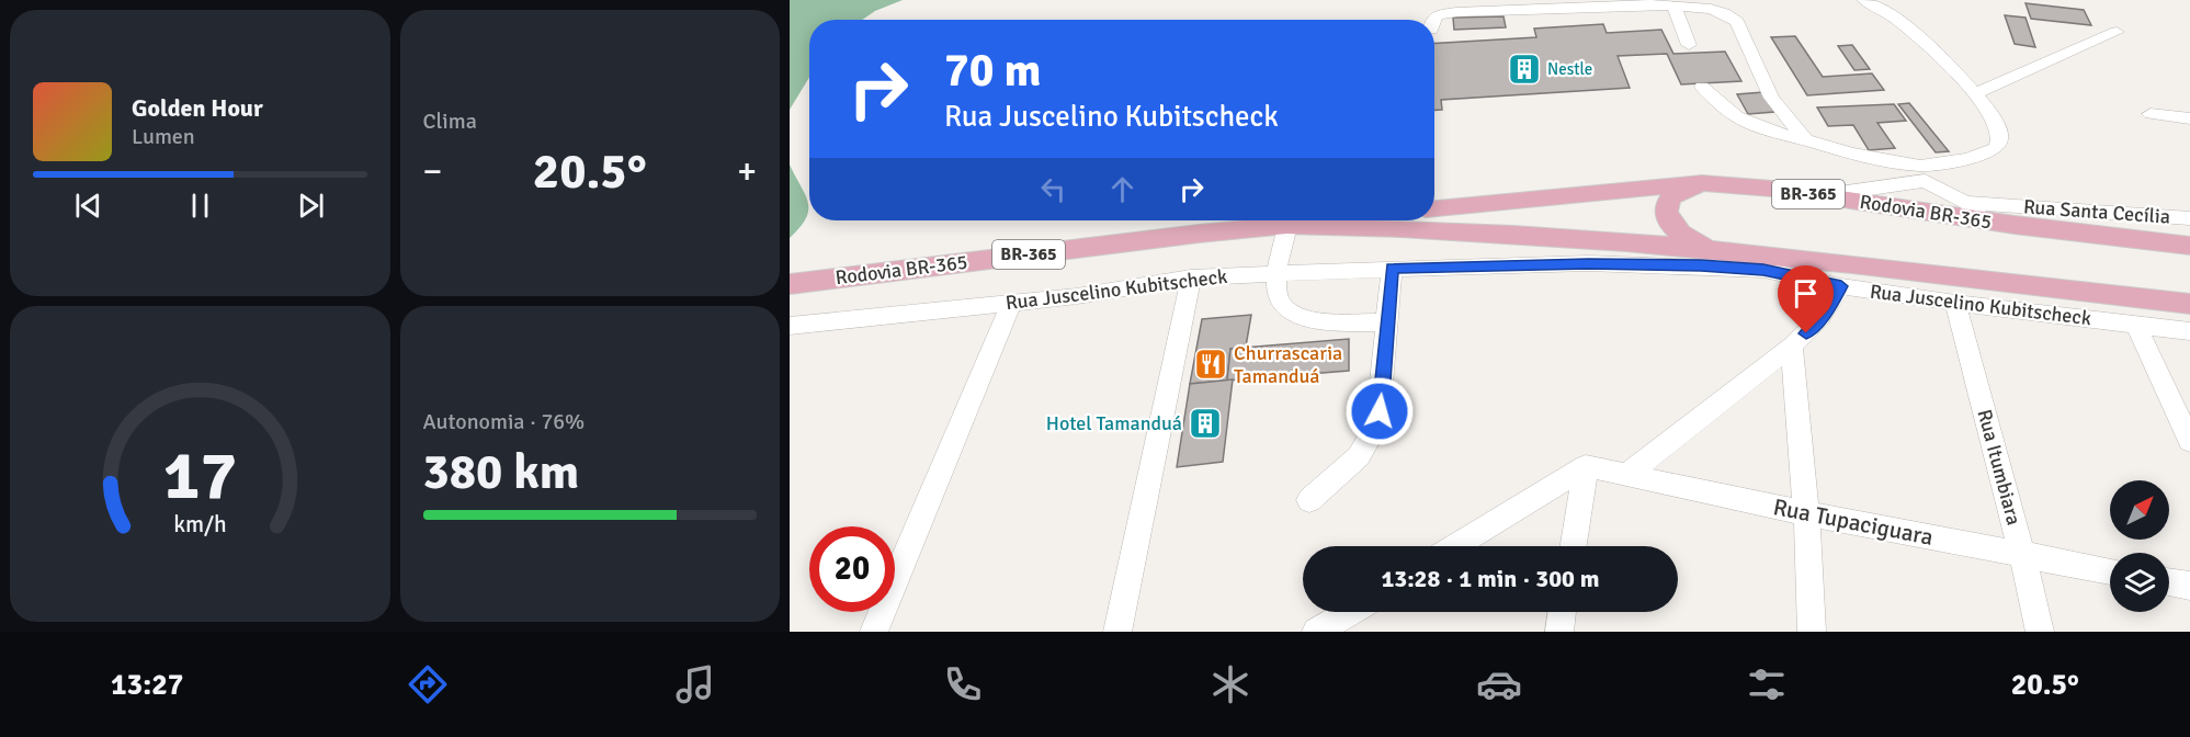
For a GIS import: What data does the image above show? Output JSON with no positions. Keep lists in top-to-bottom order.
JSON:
{
  "streets": {
    "main road": ["BR-365", "Rodovia BR-365"],
    "street": [
      "Rua Santa Cecília",
      "Rua Juscelino Kubitscheck",
      "Rua Itumbiara",
      "Rua Tupaciguara"
    ]
  },
  "crossings": [
    ["BR-365", "Rodovia BR-365"],
    ["Rua Juscelino Kubitscheck", "Rua Itumbiara"],
    ["Rua Itumbiara", "Rua Tupaciguara"]
  ],
  "places": {
    "building": ["Nestle", "Hotel Tamanduá"],
    "restaurant": ["Churrascaria Tamanduá"]
  },
  "north": "top right",
  "page": {
    "tile": [
      "Clima",
      ["Autonomia · 76%", "380 km"]
    ],
    "turn": ["70 m", "Rua Juscelino Kubitscheck"],
    "song": ["Golden Hour", "Lumen"],
    "heat": ["−", "20.5°", "+"],
    "limit": "20",
    "trip": "13:28 · 1 min · 300 m",
    "tabs": ["13:27", "20.5°"],
    "gauge": ["17", "km/h"]
  }
}
